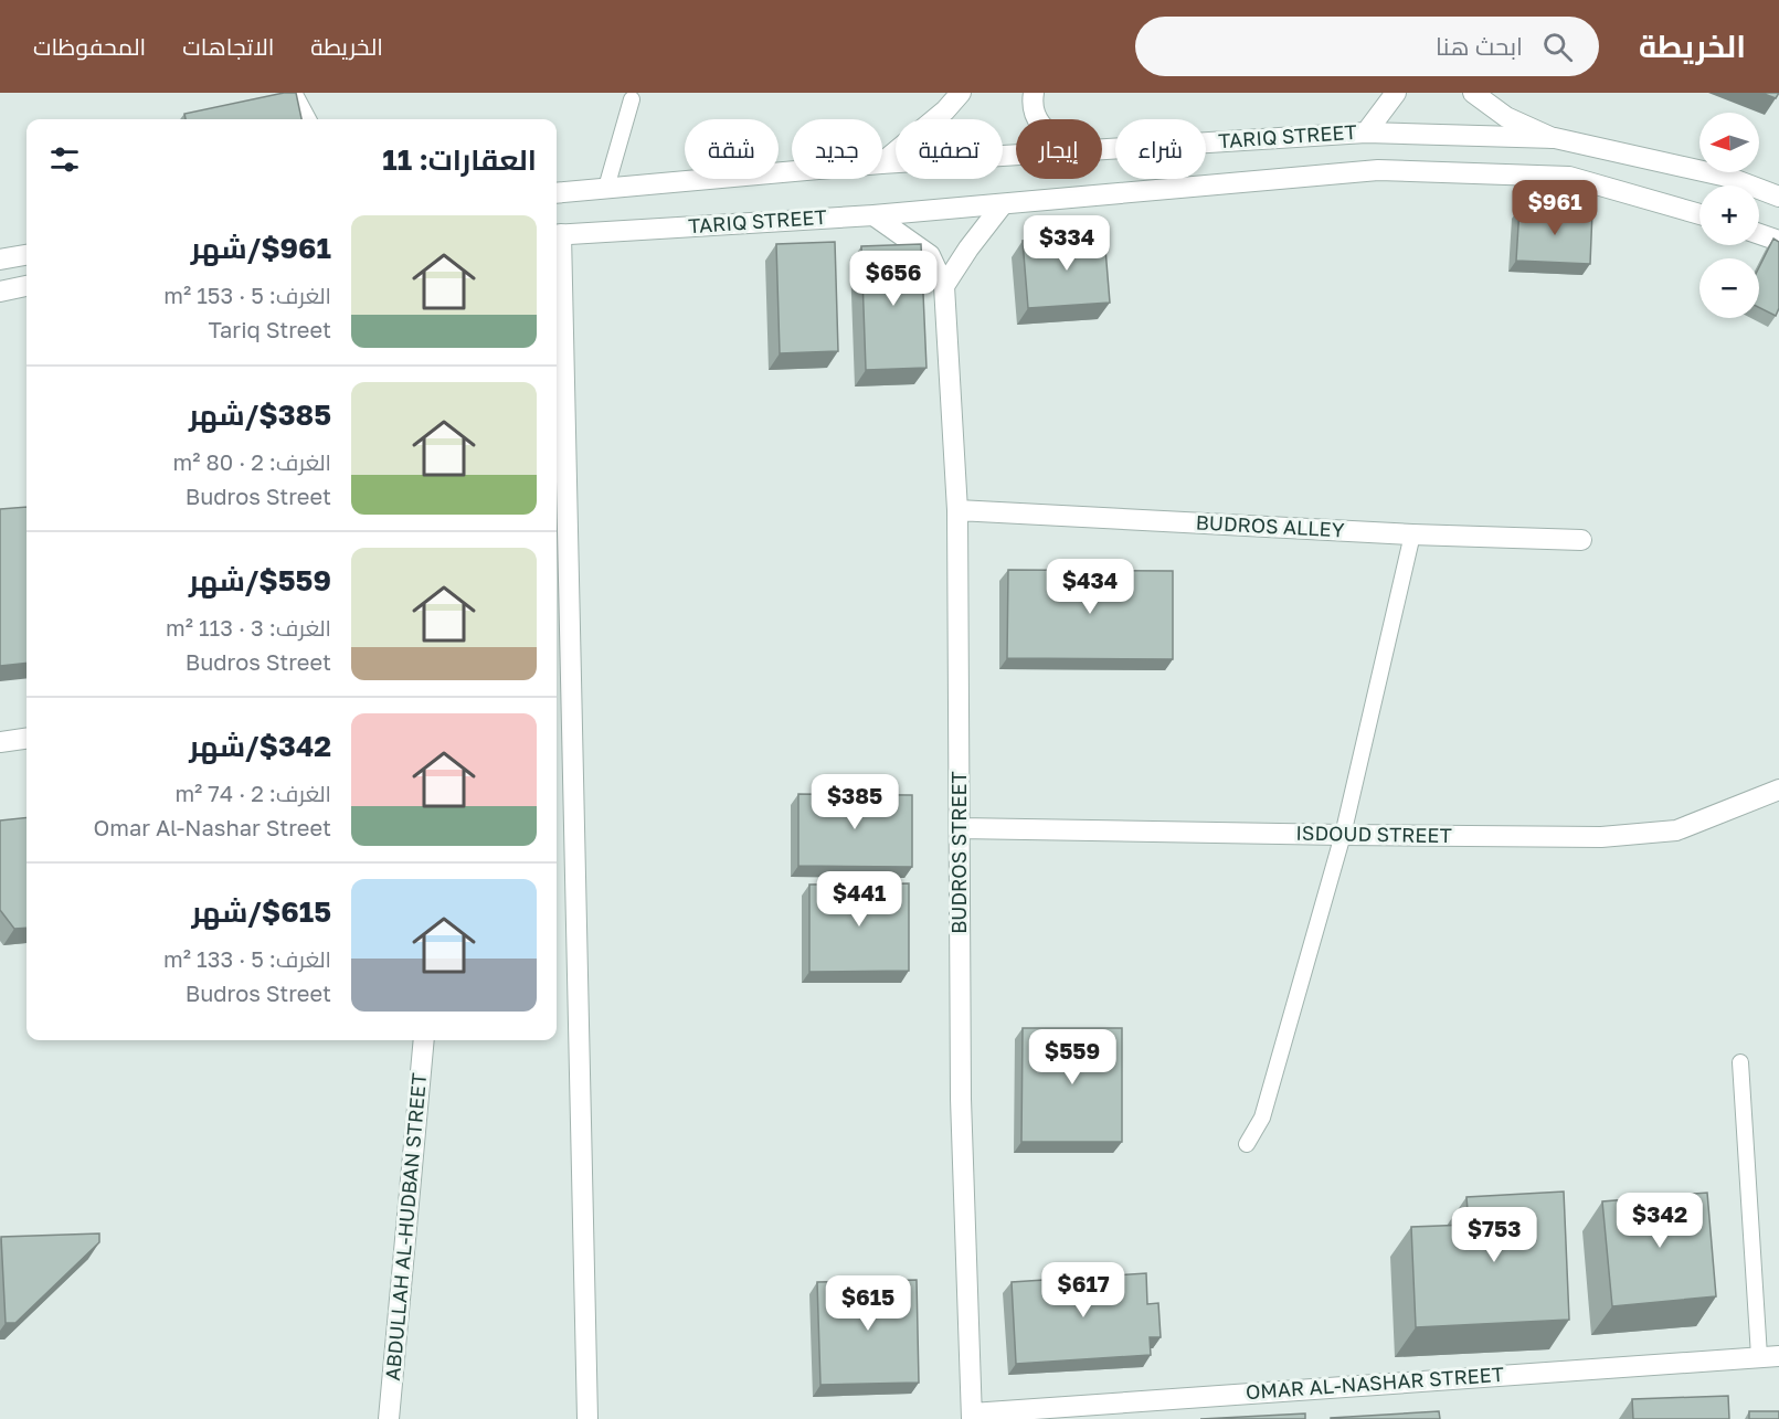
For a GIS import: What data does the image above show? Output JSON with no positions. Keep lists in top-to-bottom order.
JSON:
{
  "streets": {
    "street": [
      "TARIQ STREET",
      "BUDROS ALLEY",
      "ISDOUD STREET",
      "BUDROS STREET",
      "ABDULLAH AL-HUDBAN STREET",
      "OMAR AL-NASHAR STREET"
    ]
  },
  "crossings": [
    ["TARIQ STREET", "BUDROS STREET"],
    ["BUDROS ALLEY", "BUDROS STREET"],
    ["ISDOUD STREET", "BUDROS STREET"],
    ["BUDROS STREET", "OMAR AL-NASHAR STREET"]
  ],
  "north": "left",
  "page": {
    "header": "الخريطة",
    "search": "ابحث هنا",
    "nav": ["الخريطة", "الاتجاهات", "المحفوظات"],
    "map_buttons": ["+", "−"],
    "chip": [
      "شراء",
      "إيجار",
      "تصفية",
      "جديد",
      "شقة"
    ],
    "heading": "العقارات: 11",
    "price": [
      "$961",
      "$334",
      "$656",
      "$434",
      "$385",
      "$441",
      "$559",
      "$342",
      "$753",
      "$617",
      "$615"
    ],
    "list": [
      {
        "name": "$961/شهر",
        "note": "الغرف: 5 · 153 m² · Tariq Street"
      },
      {
        "name": "$385/شهر",
        "note": "الغرف: 2 · 80 m² · Budros Street"
      },
      {
        "name": "$559/شهر",
        "note": "الغرف: 3 · 113 m² · Budros Street"
      },
      {
        "name": "$342/شهر",
        "note": "الغرف: 2 · 74 m² · Omar Al-Nashar Street"
      },
      {
        "name": "$615/شهر",
        "note": "الغرف: 5 · 133 m² · Budros Street"
      }
    ]
  }
}
